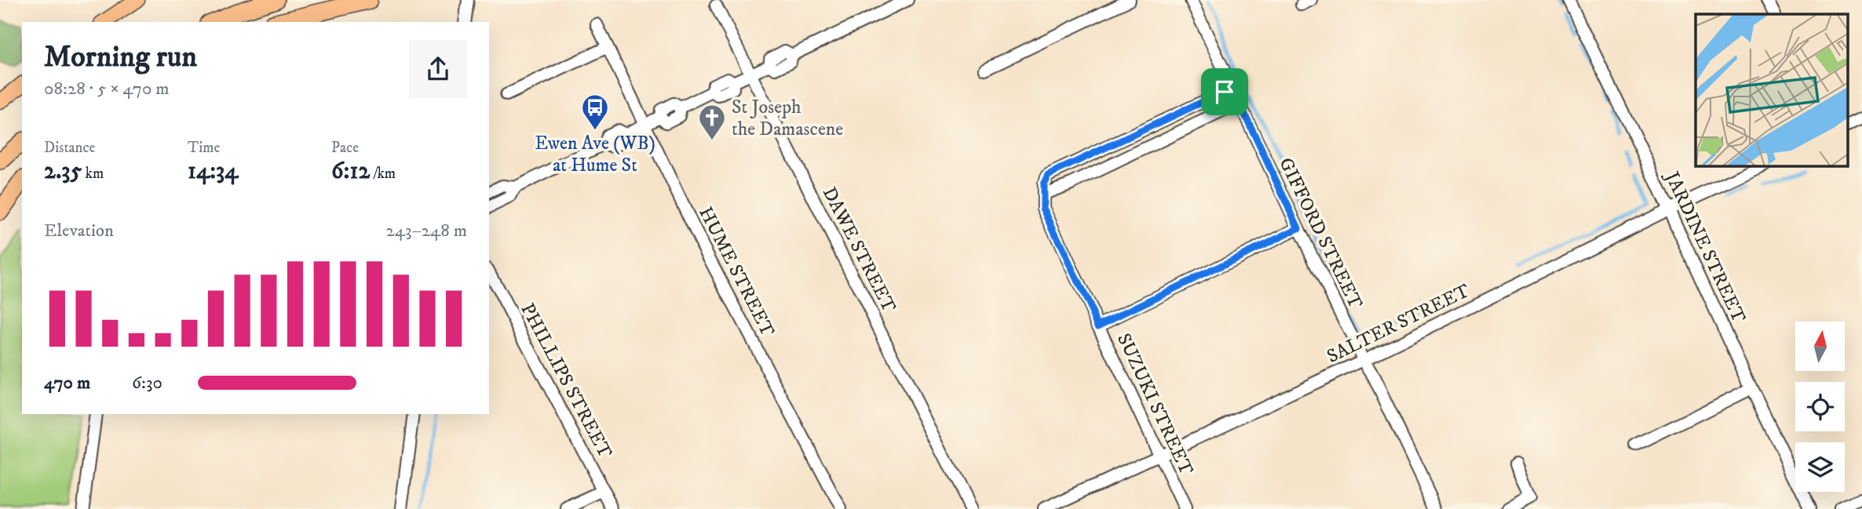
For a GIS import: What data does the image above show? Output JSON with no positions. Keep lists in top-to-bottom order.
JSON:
{
  "streets": {
    "street": [
      "GIFFORD STREET",
      "JARDINE STREET",
      "DAWE STREET",
      "HUME STREET",
      "SALTER STREET",
      "PHILLIPS STREET",
      "SUZUKI STREET"
    ]
  },
  "crossings": [
    ["GIFFORD STREET", "SALTER STREET"],
    ["JARDINE STREET", "SALTER STREET"],
    ["SALTER STREET", "SUZUKI STREET"]
  ],
  "places": {
    "bus stop": ["Ewen Ave (WB) at Hume St"],
    "church": ["St Joseph the Damascene"]
  },
  "north": "top",
  "page": {
    "heading": ["Morning run", "08:28 · 5 × 470 m"],
    "stats": [
      ["Distance", "2.35 km"],
      ["Time", "14:34"],
      ["Pace", "6:12 /km"]
    ],
    "chart": ["Elevation", "243–248 m"],
    "list": [
      {
        "name": "470 m",
        "note": "6:30"
      }
    ]
  }
}
